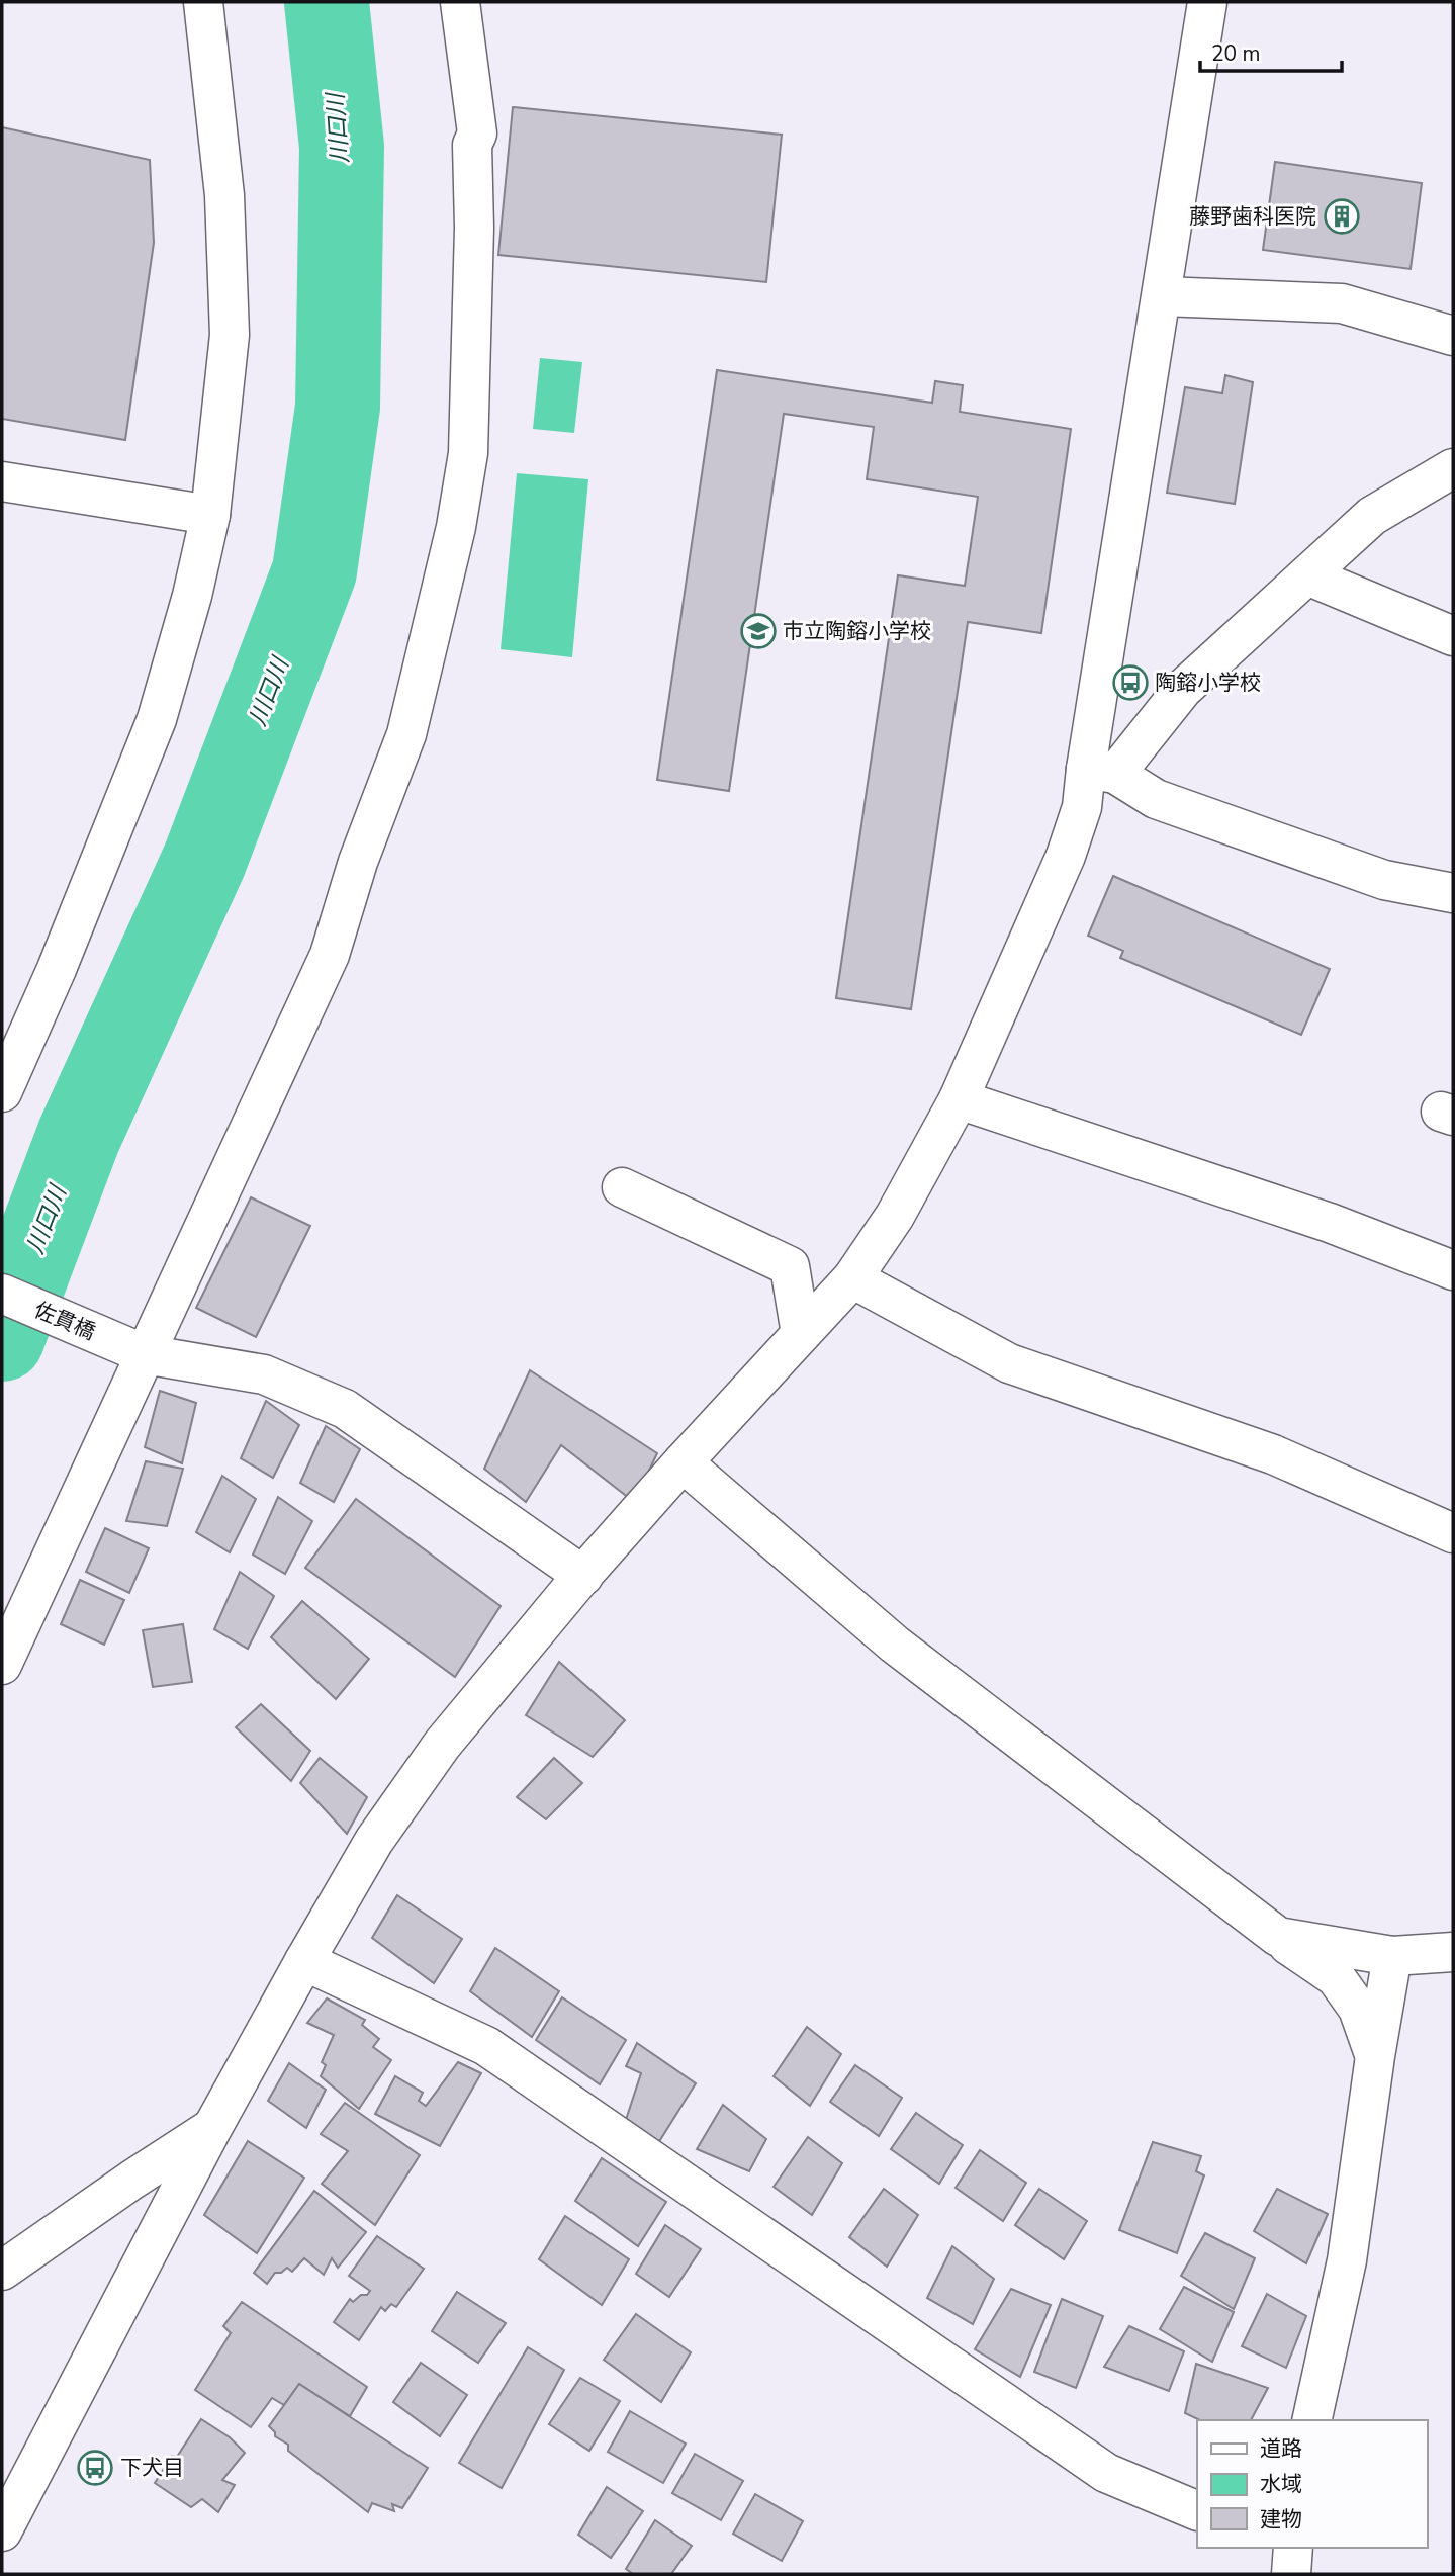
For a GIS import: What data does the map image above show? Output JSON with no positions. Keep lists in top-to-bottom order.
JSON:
{
  "streets": {
    "street": ["佐貫橋"]
  },
  "water": ["川口川"],
  "places": {
    "building": ["藤野歯科医院"],
    "school or university": ["市立陶鎔小学校"],
    "bus stop": ["陶鎔小学校", "下犬目"]
  },
  "legend": ["道路", "水域", "建物"],
  "scale_bar": "20 m"
}
